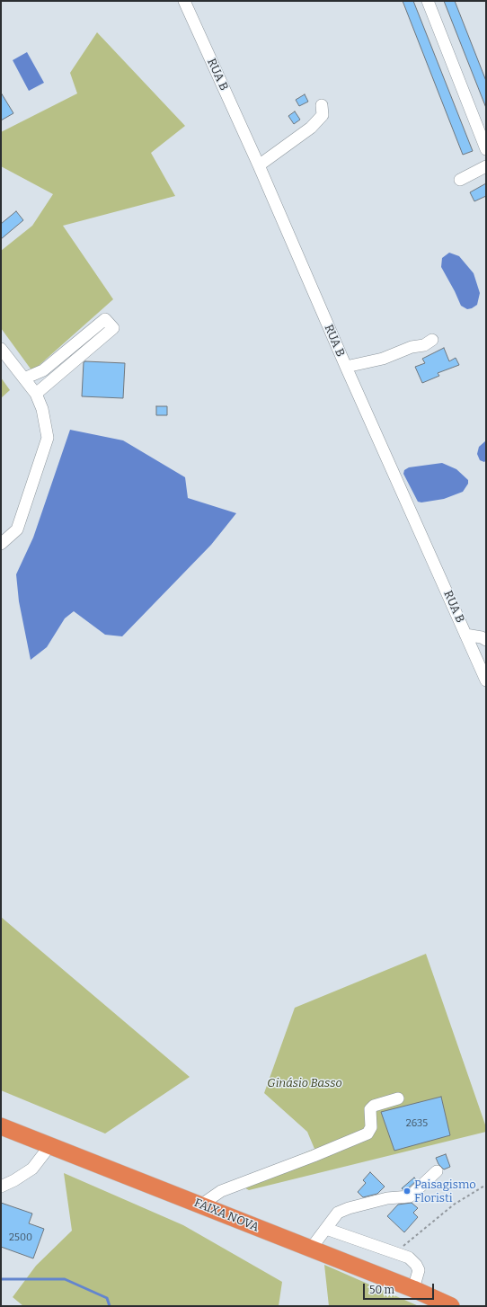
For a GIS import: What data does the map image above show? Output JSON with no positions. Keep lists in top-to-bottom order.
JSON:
{
  "streets": {
    "highway": ["FAIXA NOVA"],
    "street": ["RUA B"]
  },
  "parks": ["Ginásio Basso"],
  "places": ["Paisagismo Floristi"],
  "house_numbers": ["2635", "2500"],
  "scale_bar": "50 m"
}
